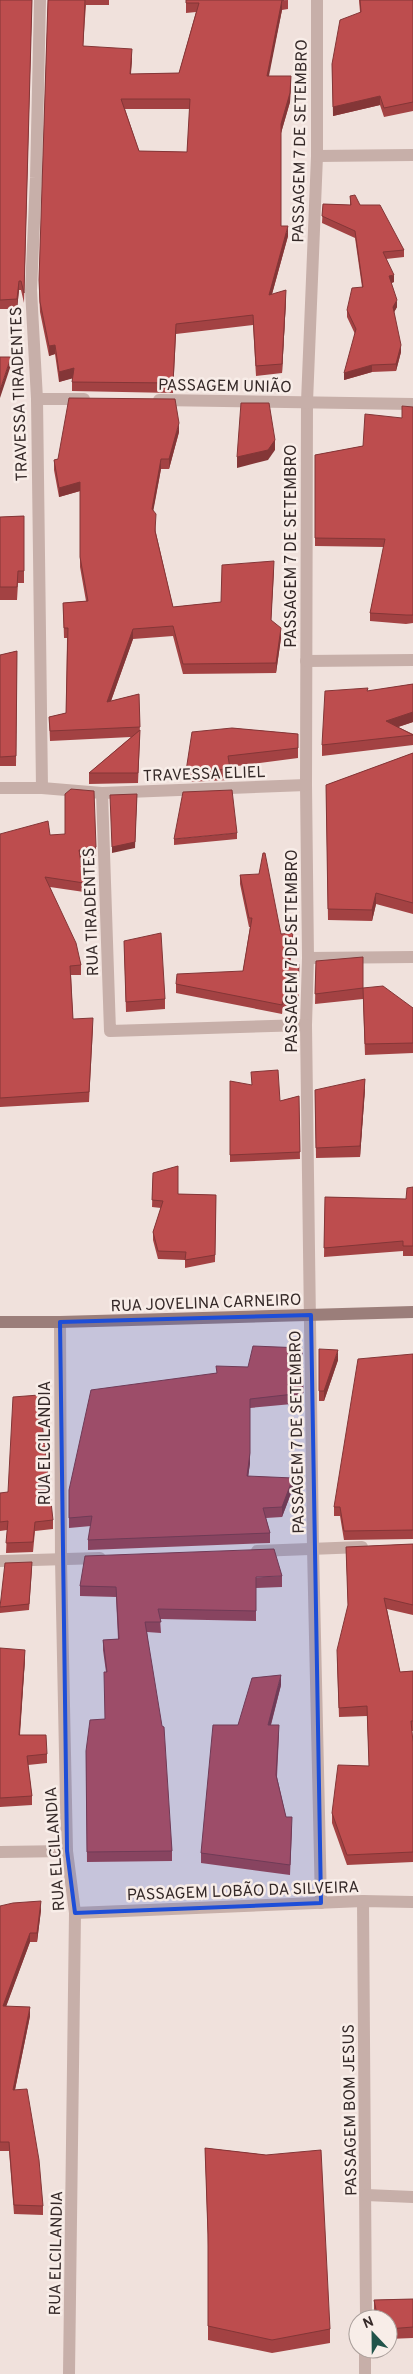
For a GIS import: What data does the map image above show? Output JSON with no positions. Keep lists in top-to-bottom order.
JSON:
{
  "streets": {
    "street": [
      "PASSAGEM 7 DE SETEMBRO",
      "PASSAGEM UNIÃO",
      "TRAVESSA TIRADENTES",
      "TRAVESSA ELIEL",
      "RUA TIRADENTES",
      "RUA JOVELINA CARNEIRO",
      "RUA ELCILANDIA",
      "PASSAGEM LOBÃO DA SILVEIRA",
      "PASSAGEM BOM JESUS"
    ]
  },
  "crossings": [
    ["PASSAGEM 7 DE SETEMBRO", "PASSAGEM UNIÃO"],
    ["PASSAGEM 7 DE SETEMBRO", "TRAVESSA ELIEL"],
    ["PASSAGEM 7 DE SETEMBRO", "RUA TIRADENTES"],
    ["PASSAGEM 7 DE SETEMBRO", "RUA JOVELINA CARNEIRO"],
    ["PASSAGEM 7 DE SETEMBRO", "PASSAGEM LOBÃO DA SILVEIRA"],
    ["TRAVESSA TIRADENTES", "TRAVESSA ELIEL"],
    ["TRAVESSA ELIEL", "RUA TIRADENTES"],
    ["RUA JOVELINA CARNEIRO", "RUA ELCILANDIA"],
    ["RUA ELCILANDIA", "PASSAGEM LOBÃO DA SILVEIRA"],
    ["PASSAGEM LOBÃO DA SILVEIRA", "PASSAGEM BOM JESUS"]
  ],
  "north": "top"
}
